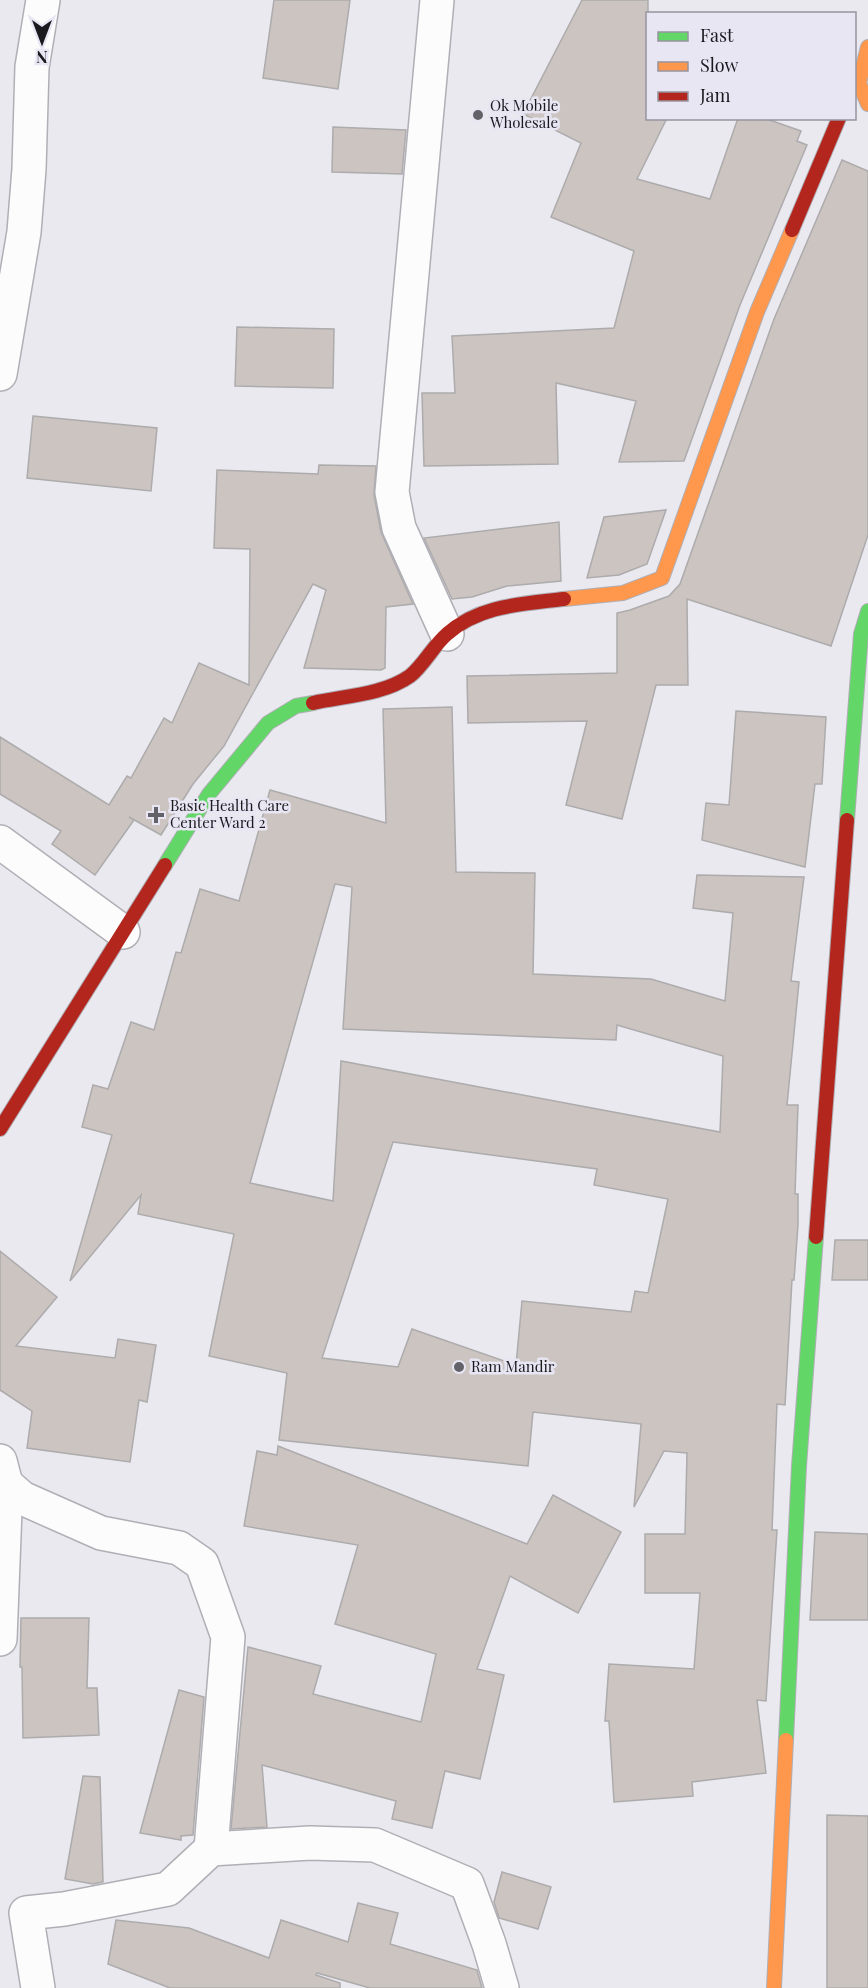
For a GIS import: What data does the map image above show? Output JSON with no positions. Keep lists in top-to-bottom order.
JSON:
{
  "places": {
    "other": ["Ok Mobile Wholesale", "Ram Mandir"],
    "health": ["Basic Health Care Center Ward 2"]
  },
  "legend": ["Fast", "Slow", "Jam"],
  "north": "bottom"
}
